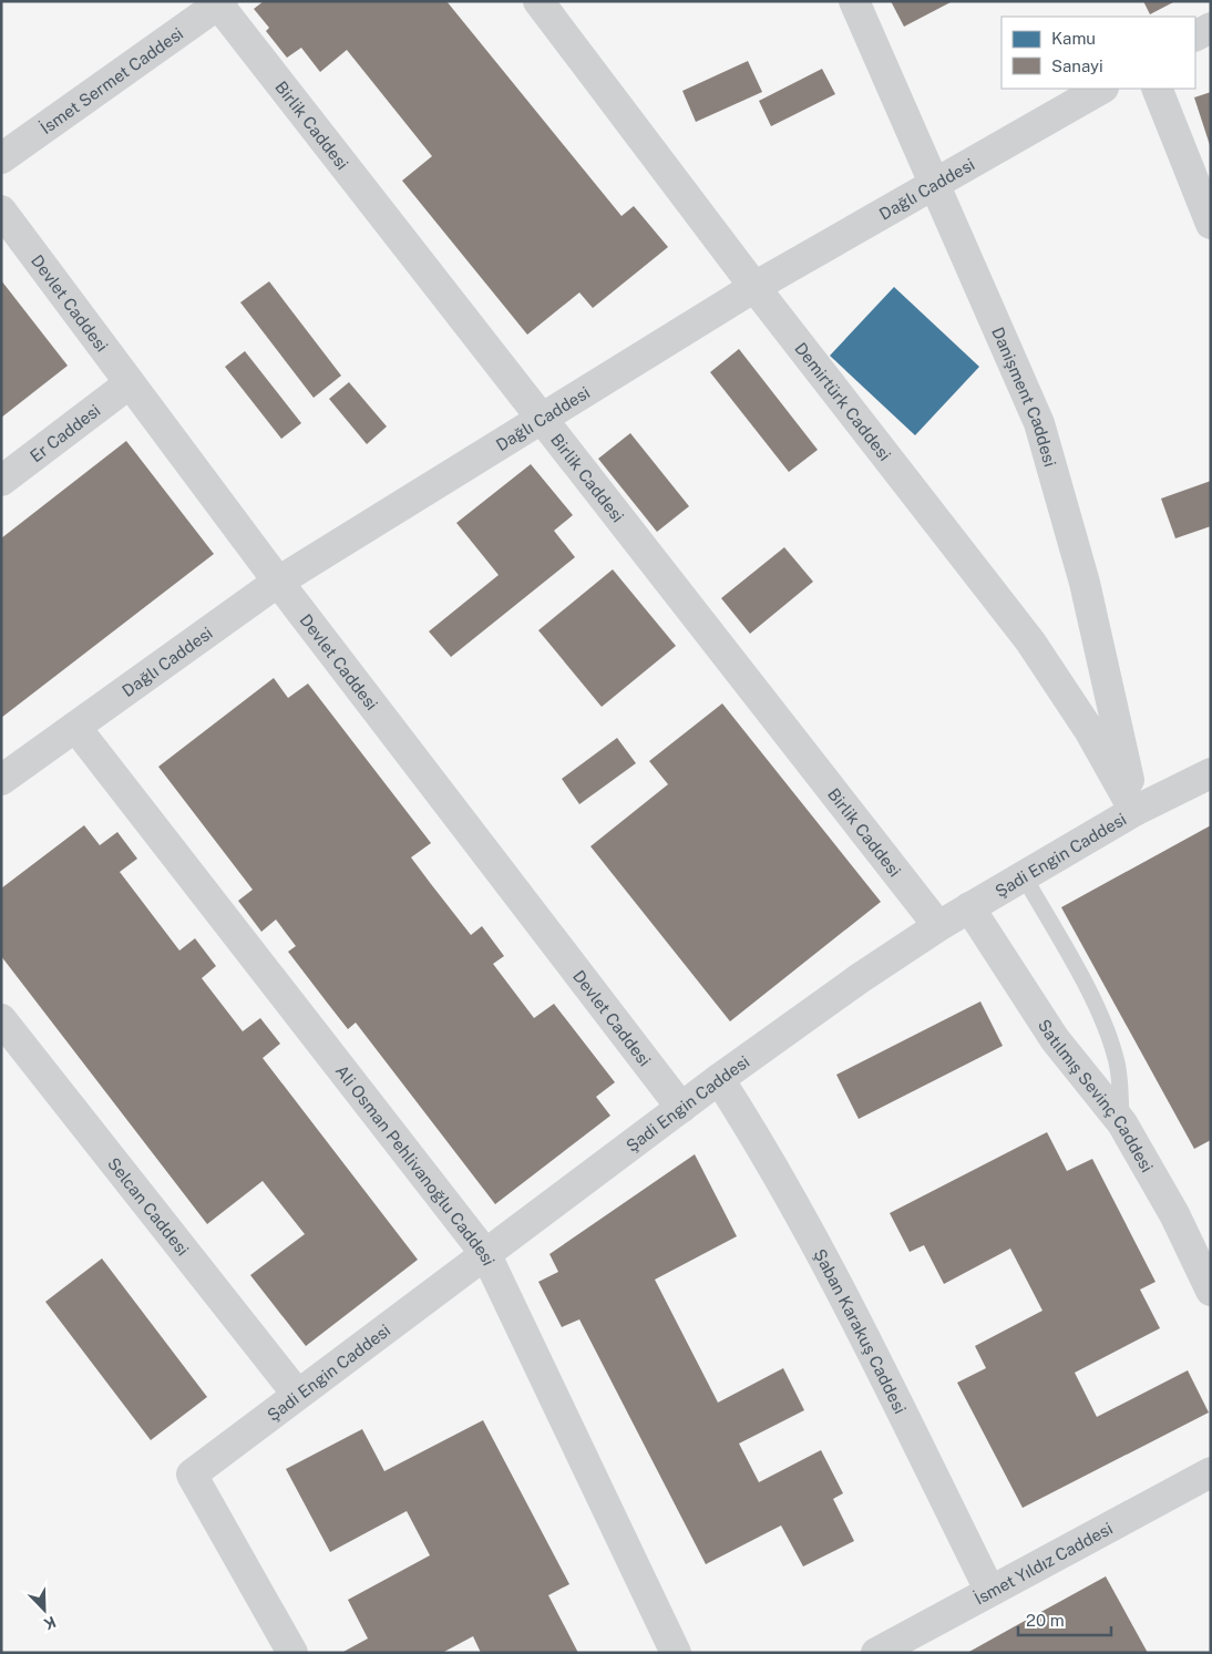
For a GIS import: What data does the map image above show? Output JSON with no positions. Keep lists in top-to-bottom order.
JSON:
{
  "streets": {
    "street": [
      "İsmet Sermet Caddesi",
      "Birlik Caddesi",
      "Dağlı Caddesi",
      "Devlet Caddesi",
      "Danişment Caddesi",
      "Demirtürk Caddesi",
      "Er Caddesi",
      "Şadi Engin Caddesi",
      "Satılmış Sevinç Caddesi",
      "Ali Osman Pehlivanoğlu Caddesi",
      "Selcan Caddesi",
      "Şaban Karakuş Caddesi",
      "İsmet Yıldız Caddesi"
    ]
  },
  "crossings": [
    ["İsmet Sermet Caddesi", "Birlik Caddesi"],
    ["Birlik Caddesi", "Dağlı Caddesi"],
    ["Birlik Caddesi", "Şadi Engin Caddesi"],
    ["Dağlı Caddesi", "Devlet Caddesi"],
    ["Dağlı Caddesi", "Danişment Caddesi"],
    ["Dağlı Caddesi", "Demirtürk Caddesi"],
    ["Dağlı Caddesi", "Ali Osman Pehlivanoğlu Caddesi"],
    ["Devlet Caddesi", "Er Caddesi"],
    ["Devlet Caddesi", "Şadi Engin Caddesi"],
    ["Danişment Caddesi", "Demirtürk Caddesi"],
    ["Danişment Caddesi", "Şadi Engin Caddesi"],
    ["Demirtürk Caddesi", "Şadi Engin Caddesi"],
    ["Şadi Engin Caddesi", "Satılmış Sevinç Caddesi"],
    ["Şadi Engin Caddesi", "Ali Osman Pehlivanoğlu Caddesi"],
    ["Şadi Engin Caddesi", "Selcan Caddesi"],
    ["Şadi Engin Caddesi", "Şaban Karakuş Caddesi"],
    ["Şaban Karakuş Caddesi", "İsmet Yıldız Caddesi"]
  ],
  "legend": ["Kamu", "Sanayi"],
  "scale_bar": "20 m",
  "north": "bottom right"
}
